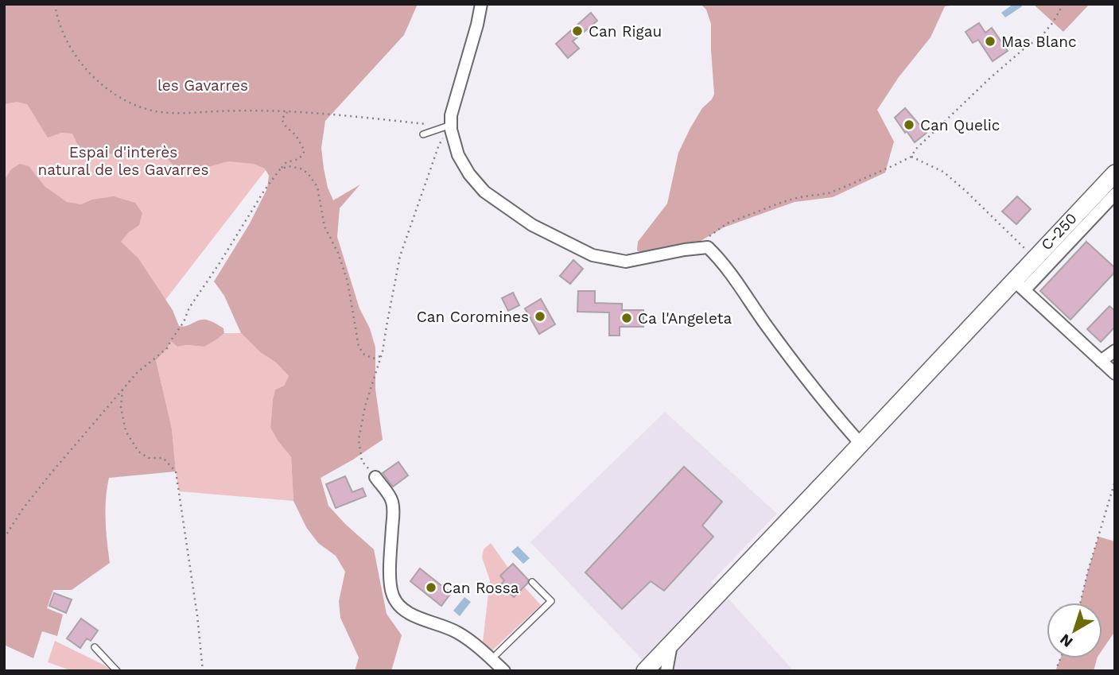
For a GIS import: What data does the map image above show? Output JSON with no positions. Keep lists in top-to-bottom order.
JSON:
{
  "streets": {
    "main road": ["C-250"]
  },
  "parks": ["les Gavarres", "Espai d'interès natural de les Gavarres"],
  "places": [
    "Can Rigau",
    "Mas Blanc",
    "Can Quelic",
    "Can Coromines",
    "Ca l'Angeleta",
    "Can Rossa"
  ],
  "north": "bottom left"
}
